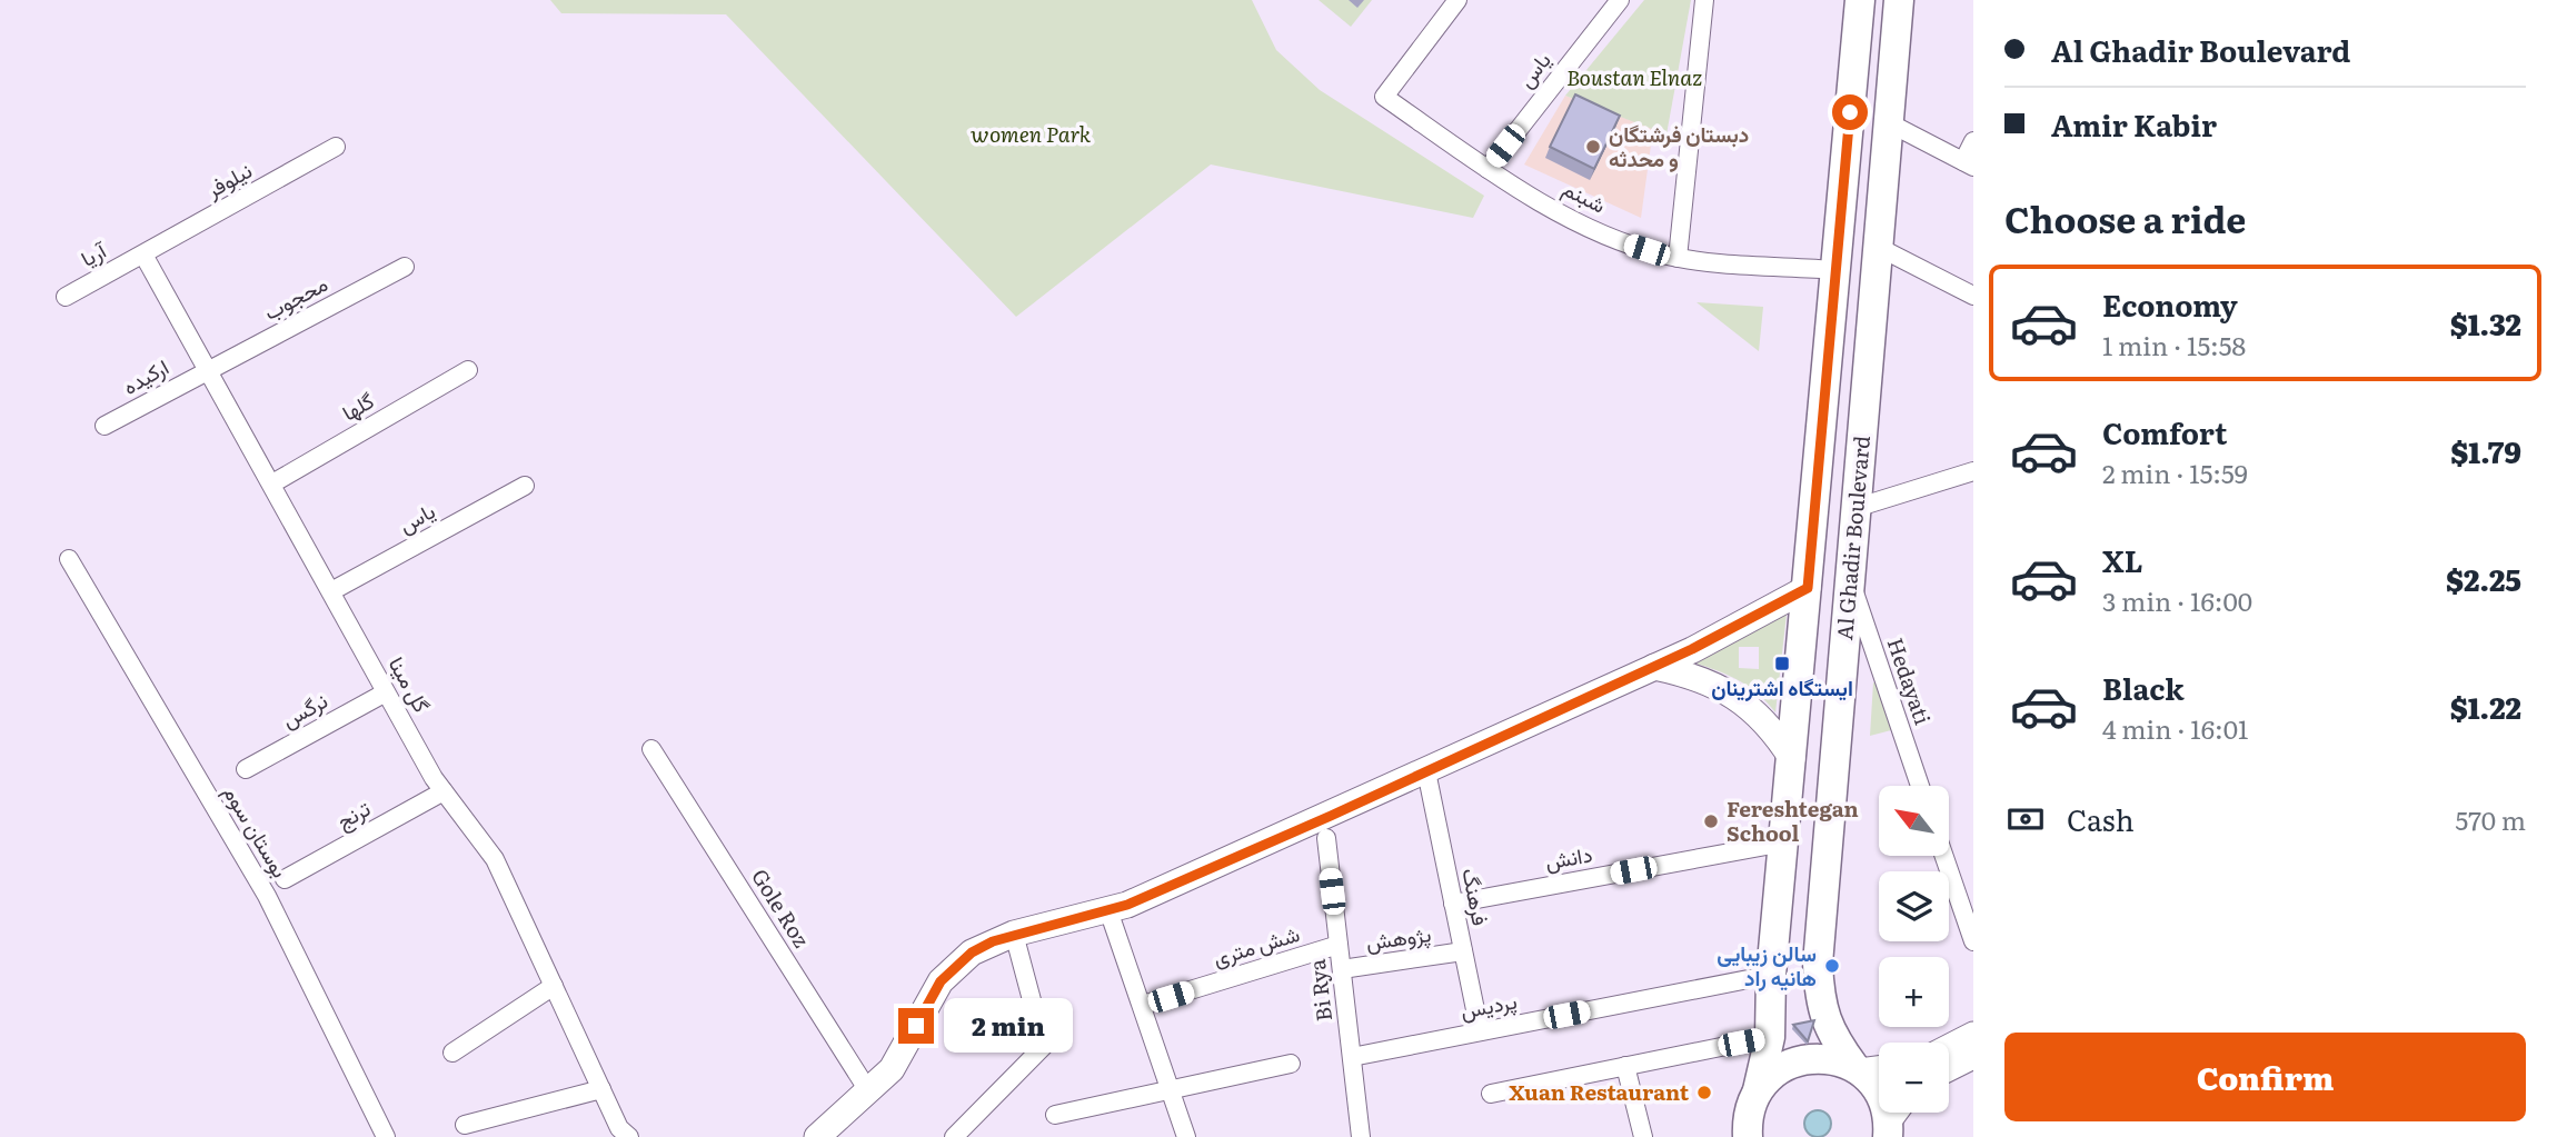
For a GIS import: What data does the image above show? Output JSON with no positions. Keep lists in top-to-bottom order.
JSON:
{
  "streets": {
    "main road": ["Al Ghadir Boulevard"],
    "street": [
      "یاس",
      "نیلوفر",
      "شبنم",
      "آریا",
      "محجوب",
      "ارکیده",
      "گلها",
      "Hedayati",
      "گل مینا",
      "نرگس",
      "ترنج",
      "بوستان سوم",
      "دانش",
      "فرهنگ",
      "Gole Roz",
      "پژوهش",
      "شش متری",
      "Bi Rya",
      "پردیس"
    ]
  },
  "crossings": [
    ["یاس", "شبنم"],
    ["یاس", "گل مینا"],
    ["نیلوفر", "آریا"],
    ["نیلوفر", "گل مینا"],
    ["شبنم", "Al Ghadir Boulevard"],
    ["آریا", "گل مینا"],
    ["محجوب", "ارکیده"],
    ["محجوب", "گل مینا"],
    ["ارکیده", "گل مینا"],
    ["گلها", "گل مینا"],
    ["Al Ghadir Boulevard", "Hedayati"],
    ["Al Ghadir Boulevard", "دانش"],
    ["Al Ghadir Boulevard", "پردیس"],
    ["گل مینا", "نرگس"],
    ["گل مینا", "ترنج"],
    ["دانش", "فرهنگ"],
    ["فرهنگ", "پژوهش"],
    ["فرهنگ", "پردیس"],
    ["پژوهش", "Bi Rya"],
    ["شش متری", "Bi Rya"],
    ["Bi Rya", "پردیس"]
  ],
  "parks": ["Boustan Elnaz", "women Park"],
  "places": {
    "other": [
      "دبستان فرشتگان و محدثه",
      "Fereshtegan School",
      "سالن زیبایی هانيه راد",
      "Xuan Restaurant"
    ],
    "transit": ["ایستگاه اشترینان"]
  },
  "north": "top left",
  "page": {
    "banner": ["Al Ghadir Boulevard", "Amir Kabir"],
    "heading": "Choose a ride",
    "list": [
      {
        "name": "Economy",
        "note": "1 min · 15:58",
        "value": "$1.32"
      },
      {
        "name": "Comfort",
        "note": "2 min · 15:59",
        "value": "$1.79"
      },
      {
        "name": "XL",
        "note": "3 min · 16:00",
        "value": "$2.25"
      },
      {
        "name": "Black",
        "note": "4 min · 16:01",
        "value": "$1.22"
      }
    ],
    "pay": ["Cash", "570 m"],
    "map_buttons": ["+", "−"],
    "bubble": "2 min",
    "buttons": "Confirm"
  }
}
